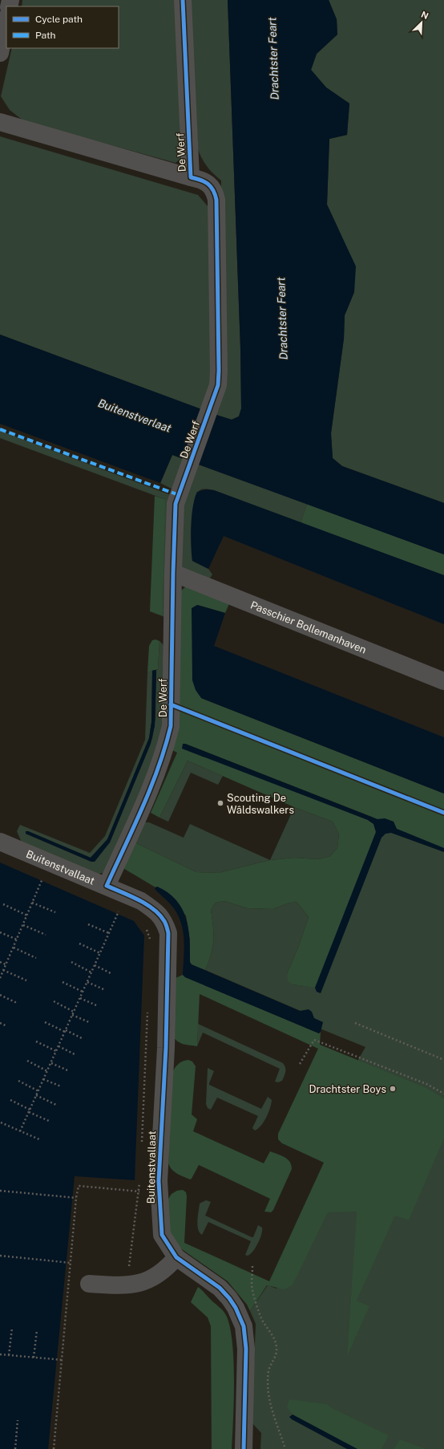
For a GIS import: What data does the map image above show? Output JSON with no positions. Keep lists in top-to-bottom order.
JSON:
{
  "streets": {
    "street": ["De Werf", "Passchier Bollemanhaven", "Buitenstvallaat"]
  },
  "crossings": [
    ["De Werf", "Passchier Bollemanhaven"],
    ["De Werf", "Buitenstvallaat"]
  ],
  "water": ["Drachtster Feart", "Buitenstverlaat"],
  "places": ["Scouting De Wâldswalkers", "Drachtster Boys"],
  "legend": ["Cycle path", "Path"],
  "north": "top right"
}
